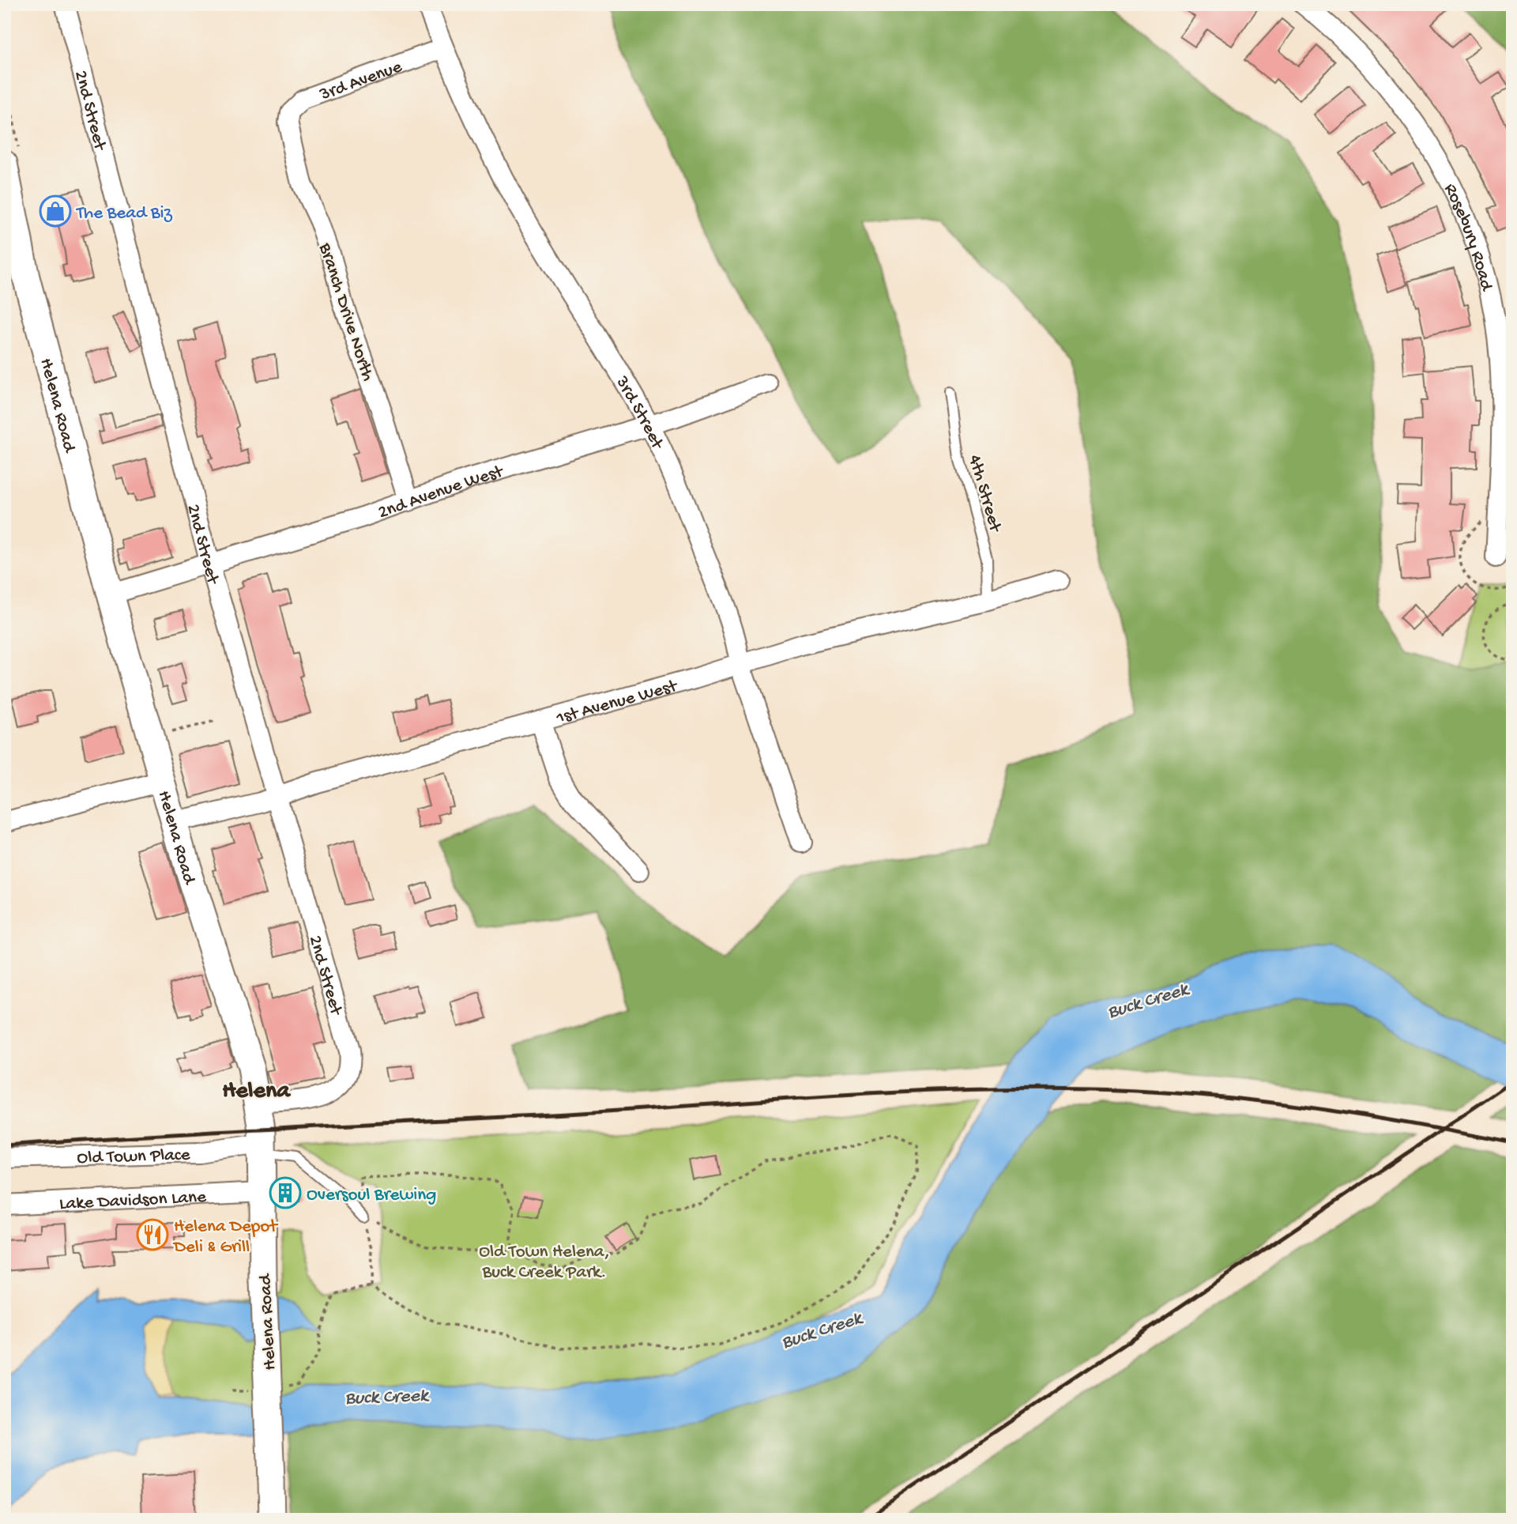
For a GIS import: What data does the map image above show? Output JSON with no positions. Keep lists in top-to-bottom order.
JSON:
{
  "streets": {
    "main road": ["Helena Road"],
    "street": [
      "3rd Avenue",
      "2nd Street",
      "Rosebury Road",
      "Branch Drive North",
      "3rd Street",
      "2nd Avenue West",
      "1st Avenue West",
      "Old Town Place",
      "Lake Davidson Lane"
    ],
    "lane": ["4th Street"]
  },
  "crossings": [
    ["3rd Avenue", "Branch Drive North"],
    ["3rd Avenue", "3rd Street"],
    ["2nd Street", "Helena Road"],
    ["2nd Street", "2nd Avenue West"],
    ["2nd Street", "1st Avenue West"],
    ["Branch Drive North", "2nd Avenue West"],
    ["Helena Road", "2nd Avenue West"],
    ["Helena Road", "1st Avenue West"],
    ["Helena Road", "Old Town Place"],
    ["Helena Road", "Lake Davidson Lane"],
    ["3rd Street", "2nd Avenue West"],
    ["3rd Street", "1st Avenue West"],
    ["4th Street", "1st Avenue West"]
  ],
  "districts": ["Helena"],
  "water": ["Buck Creek"],
  "parks": ["Old Town Helena, Buck Creek Park."],
  "places": {
    "shop": ["The Bead Biz"],
    "building": ["Oversoul Brewing"],
    "restaurant": ["Helena Depot Deli & Grill"]
  }
}
